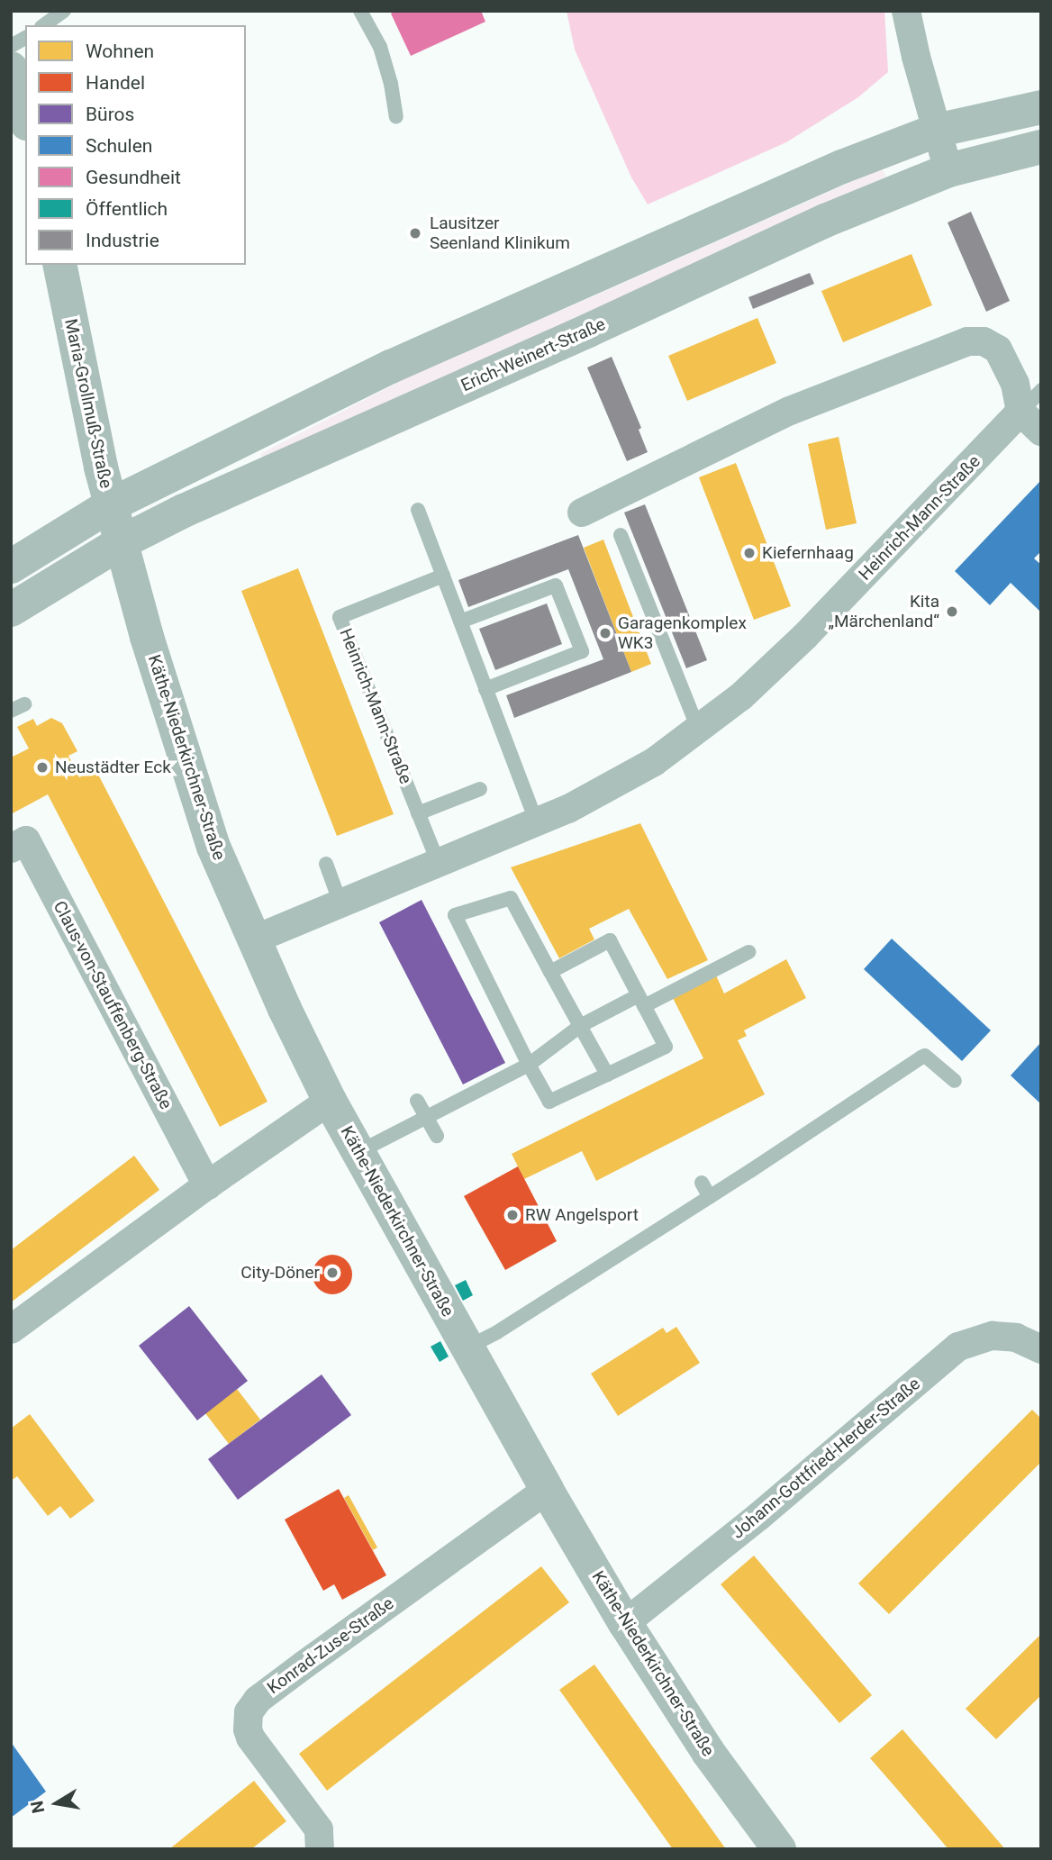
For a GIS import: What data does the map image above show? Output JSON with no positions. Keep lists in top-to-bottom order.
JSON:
{
  "streets": {
    "street": [
      "Erich-Weinert-Straße",
      "Maria-Grollmuß-Straße",
      "Heinrich-Mann-Straße",
      "Käthe-Niederkirchner-Straße",
      "Claus-von-Stauffenberg-Straße",
      "Johann-Gottfried-Herder-Straße",
      "Konrad-Zuse-Straße"
    ]
  },
  "crossings": [
    ["Erich-Weinert-Straße", "Maria-Grollmuß-Straße"],
    ["Erich-Weinert-Straße", "Käthe-Niederkirchner-Straße"],
    ["Maria-Grollmuß-Straße", "Käthe-Niederkirchner-Straße"],
    ["Heinrich-Mann-Straße", "Käthe-Niederkirchner-Straße"],
    ["Käthe-Niederkirchner-Straße", "Johann-Gottfried-Herder-Straße"],
    ["Käthe-Niederkirchner-Straße", "Konrad-Zuse-Straße"]
  ],
  "places": [
    "Lausitzer Seenland Klinikum",
    "Kiefernhaag",
    "Kita „Märchenland“",
    "Garagenkomplex WK3",
    "Neustädter Eck",
    "RW Angelsport",
    "City-Döner"
  ],
  "legend": [
    "Wohnen",
    "Handel",
    "Büros",
    "Schulen",
    "Gesundheit",
    "Öffentlich",
    "Industrie"
  ],
  "north": "left"
}
